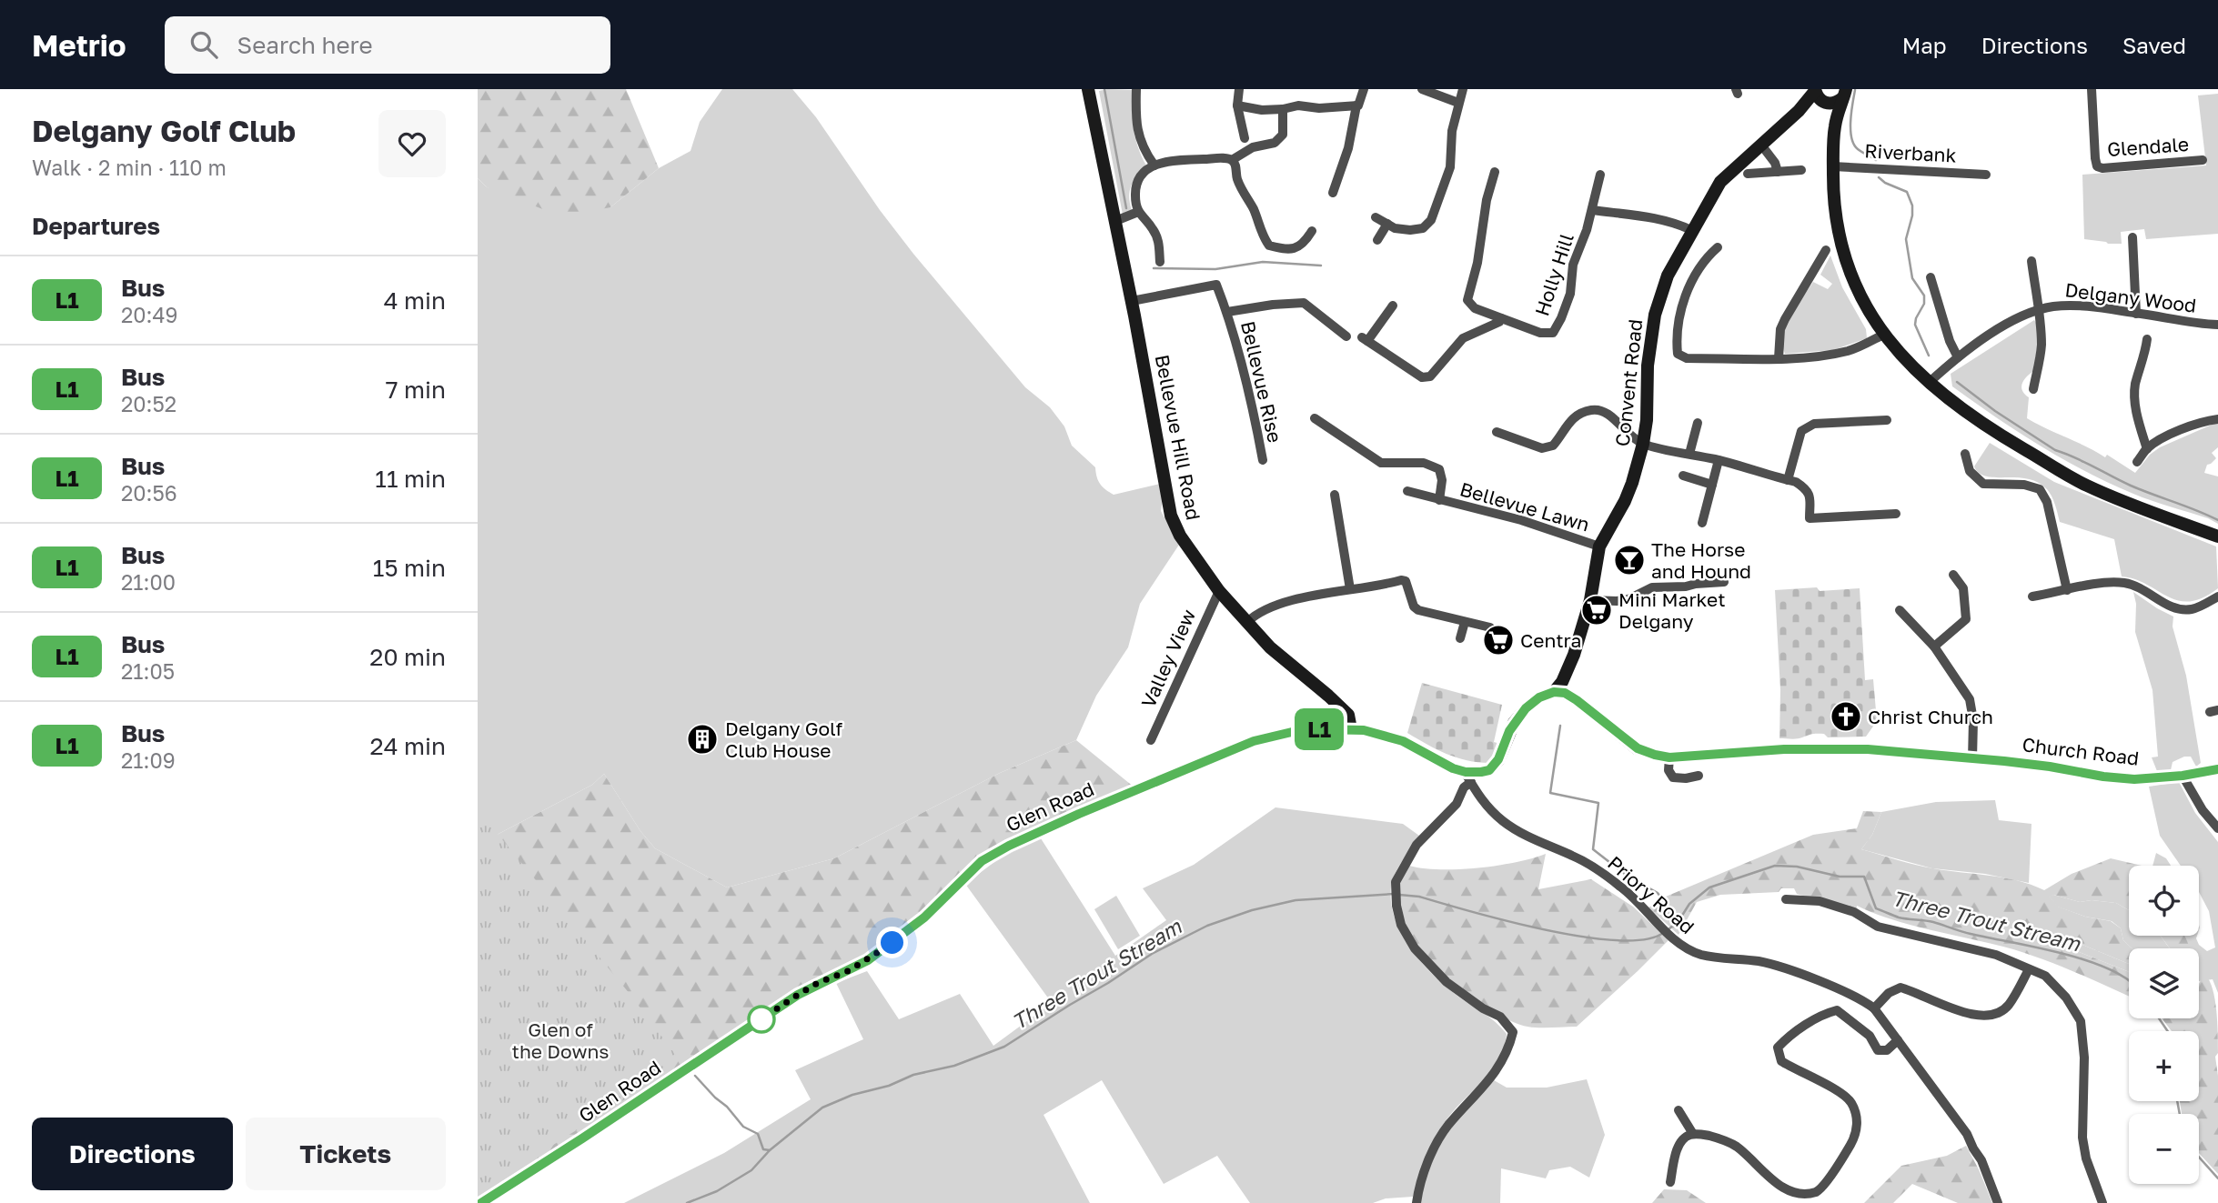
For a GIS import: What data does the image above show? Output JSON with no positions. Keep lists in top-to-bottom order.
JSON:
{
  "streets": {
    "street": [
      "Glendale",
      "Riverbank",
      "Holly Hill",
      "Delgany Wood",
      "Bellevue Rise",
      "Convent Road",
      "Bellevue Hill Road",
      "Bellevue Lawn",
      "Valley View",
      "Church Road",
      "Glen Road",
      "Priory Road"
    ]
  },
  "crossings": [
    ["Bellevue Rise", "Bellevue Hill Road"],
    ["Convent Road", "Bellevue Lawn"],
    ["Convent Road", "Church Road"],
    ["Bellevue Hill Road", "Valley View"],
    ["Bellevue Hill Road", "Glen Road"],
    ["Glen Road", "Priory Road"]
  ],
  "water": ["Three Trout Stream"],
  "parks": ["Glen of the Downs"],
  "places": {
    "bar": ["The Horse and Hound"],
    "supermarket": ["Mini Market Delgany", "Centra"],
    "church": ["Christ Church"],
    "building": ["Delgany Golf Club House"]
  },
  "lines": ["bus line L1"],
  "page": {
    "header": "Metrio",
    "search": "Search here",
    "nav": ["Map", "Directions", "Saved"],
    "heading": [
      ["Delgany Golf Club", "Walk · 2 min · 110 m"],
      "Departures"
    ],
    "on_map": "L1",
    "list": [
      {
        "mark": "L1",
        "name": "Bus",
        "note": "20:49",
        "value": "4 min"
      },
      {
        "mark": "L1",
        "name": "Bus",
        "note": "20:52",
        "value": "7 min"
      },
      {
        "mark": "L1",
        "name": "Bus",
        "note": "20:56",
        "value": "11 min"
      },
      {
        "mark": "L1",
        "name": "Bus",
        "note": "21:00",
        "value": "15 min"
      },
      {
        "mark": "L1",
        "name": "Bus",
        "note": "21:05",
        "value": "20 min"
      },
      {
        "mark": "L1",
        "name": "Bus",
        "note": "21:09",
        "value": "24 min"
      }
    ],
    "map_buttons": ["+", "−"],
    "buttons": ["Directions", "Tickets"]
  }
}
